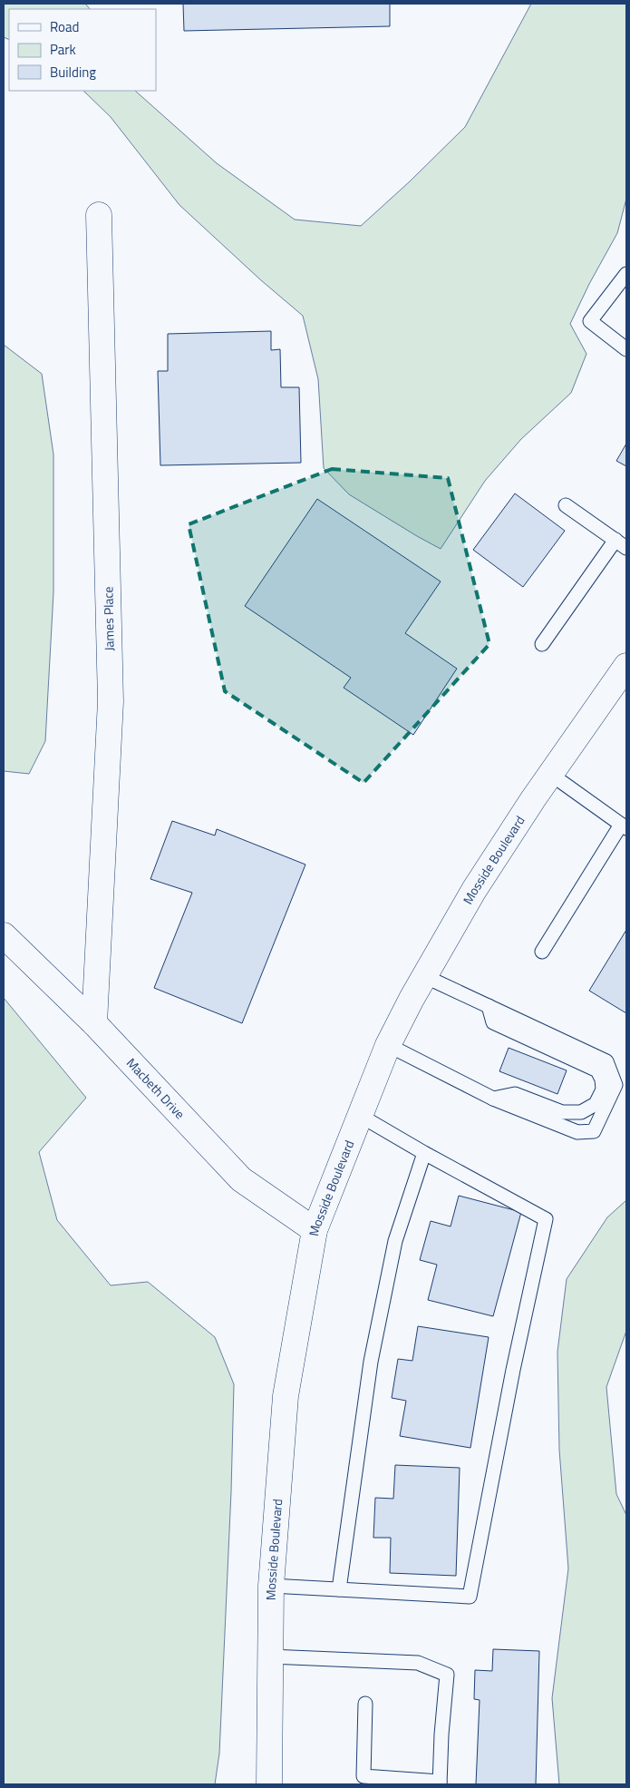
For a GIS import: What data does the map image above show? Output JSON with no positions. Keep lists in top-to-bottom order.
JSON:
{
  "streets": {
    "street": ["James Place", "Mosside Boulevard", "Macbeth Drive"]
  },
  "crossings": [
    ["James Place", "Macbeth Drive"],
    ["Mosside Boulevard", "Macbeth Drive"]
  ],
  "legend": ["Road", "Park", "Building"]
}
